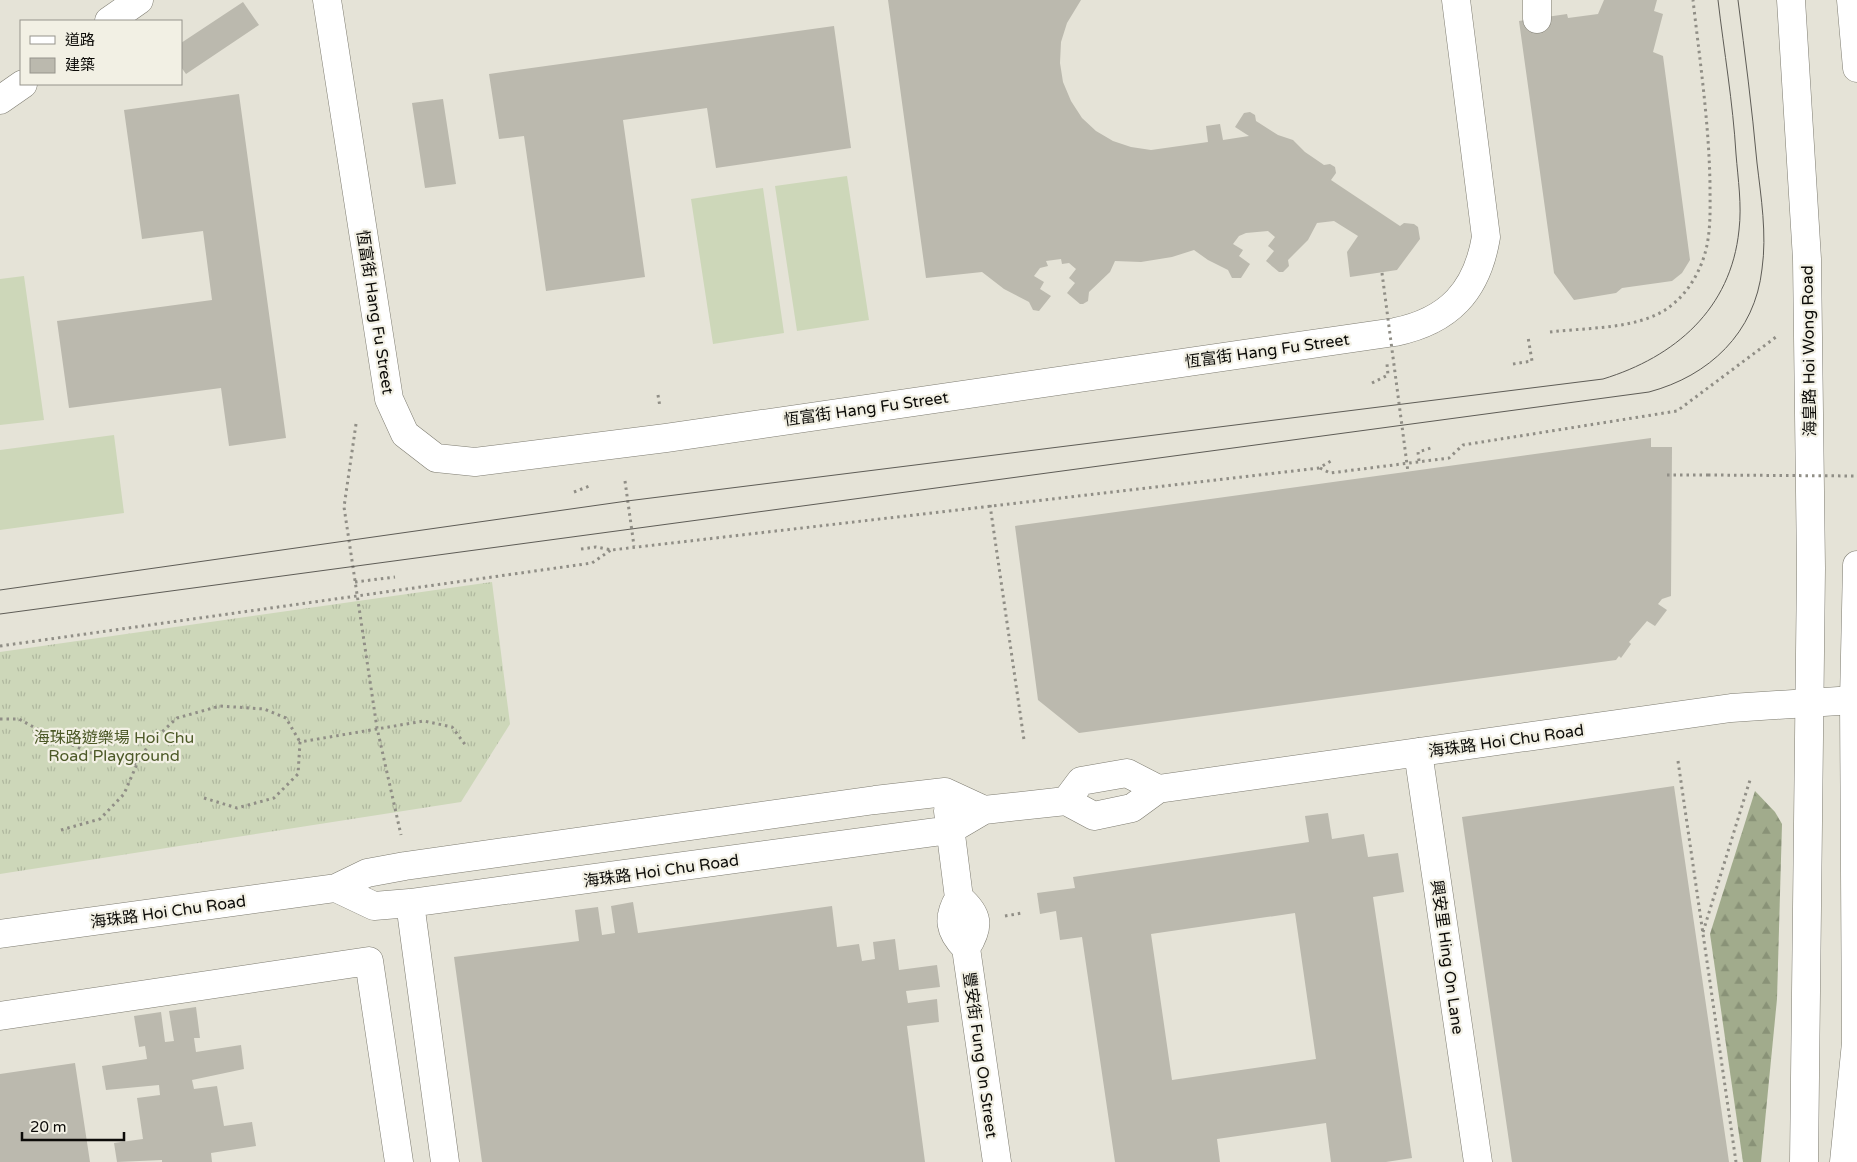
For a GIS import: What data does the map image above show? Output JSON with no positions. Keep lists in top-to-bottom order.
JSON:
{
  "streets": {
    "street": [
      "恆富街 Hang Fu Street",
      "海皇路 Hoi Wong Road",
      "海珠路 Hoi Chu Road",
      "興安里 Hing On Lane",
      "豐安街 Fung On Street"
    ]
  },
  "crossings": [
    ["海皇路 Hoi Wong Road", "海珠路 Hoi Chu Road"],
    ["海珠路 Hoi Chu Road", "興安里 Hing On Lane"],
    ["海珠路 Hoi Chu Road", "豐安街 Fung On Street"]
  ],
  "parks": ["海珠路遊樂場 Hoi Chu Road Playground"],
  "legend": ["道路", "建築"],
  "scale_bar": "20 m"
}
